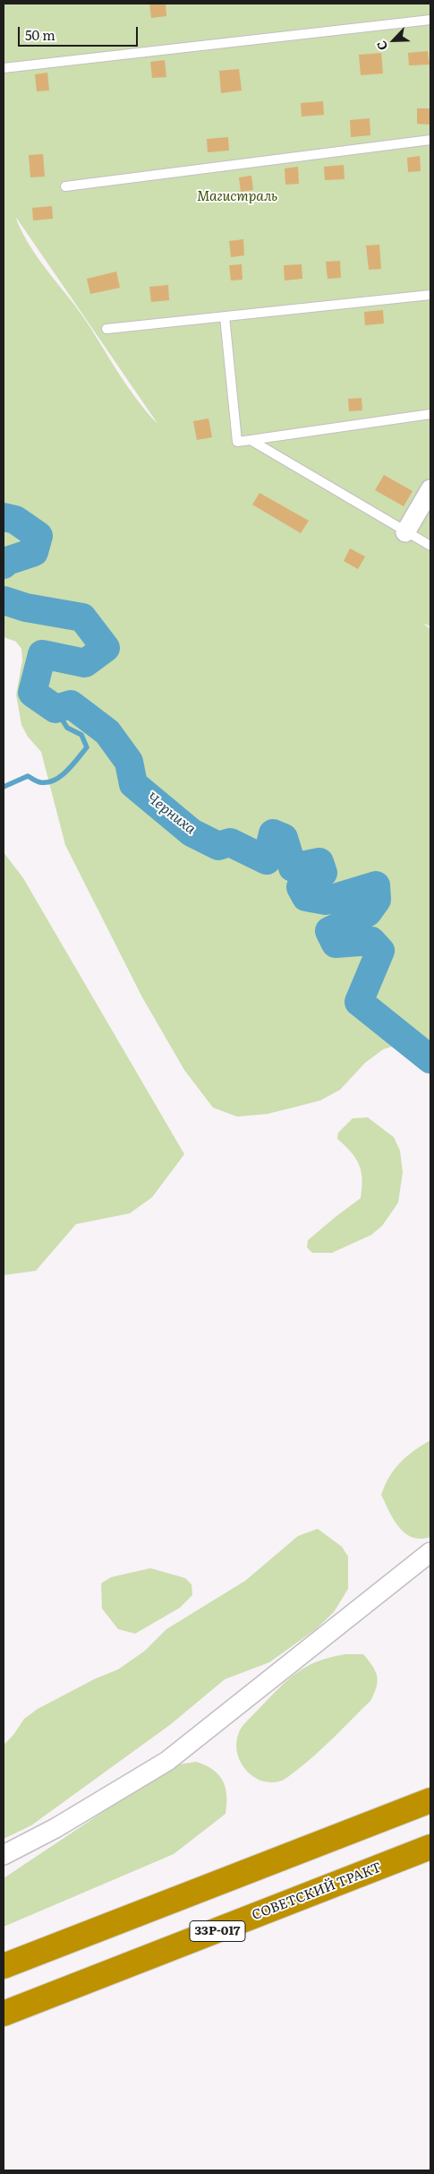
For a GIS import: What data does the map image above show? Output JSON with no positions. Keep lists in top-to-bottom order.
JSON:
{
  "streets": {
    "highway": ["СОВЕТСКИЙ ТРАКТ", "33Р-017"]
  },
  "water": ["Черниха"],
  "parks": ["Магистраль"],
  "scale_bar": "50 m",
  "north": "bottom left"
}
